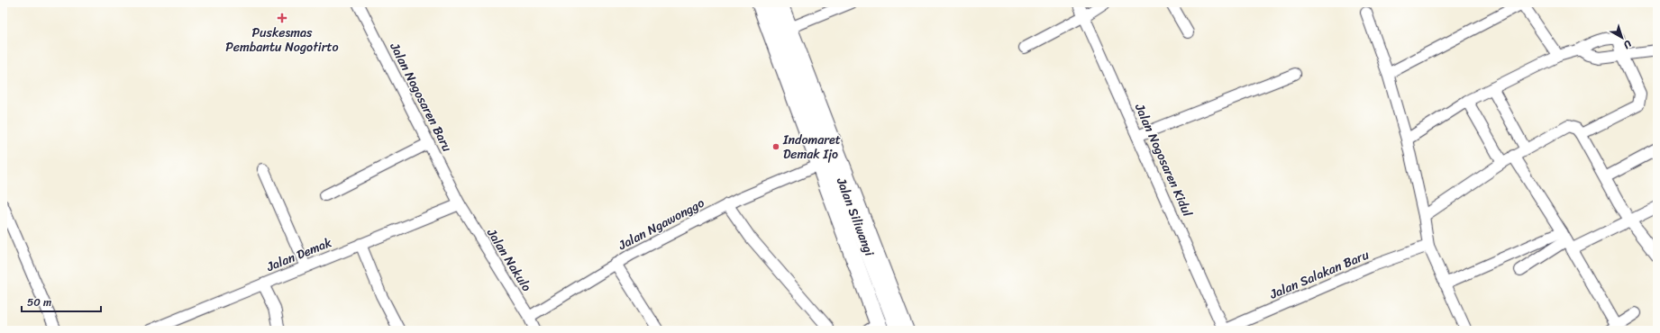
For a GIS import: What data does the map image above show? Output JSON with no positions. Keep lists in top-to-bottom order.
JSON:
{
  "streets": {
    "highway": ["Jalan Siliwangi"],
    "street": [
      "Jalan Nogosaren Baru",
      "Jalan Nogosaren Kidul",
      "Jalan Ngawonggo",
      "Jalan Demak",
      "Jalan Nakulo",
      "Jalan Salakan Baru"
    ]
  },
  "crossings": [
    ["Jalan Nogosaren Baru", "Jalan Demak"],
    ["Jalan Nogosaren Baru", "Jalan Nakulo"],
    ["Jalan Nogosaren Kidul", "Jalan Salakan Baru"],
    ["Jalan Ngawonggo", "Jalan Nakulo"],
    ["Jalan Demak", "Jalan Nakulo"]
  ],
  "places": {
    "health": ["Puskesmas Pembantu Nogotirto"],
    "other": ["Indomaret Demak Ijo"]
  },
  "scale_bar": "50 m",
  "north": "bottom right"
}
